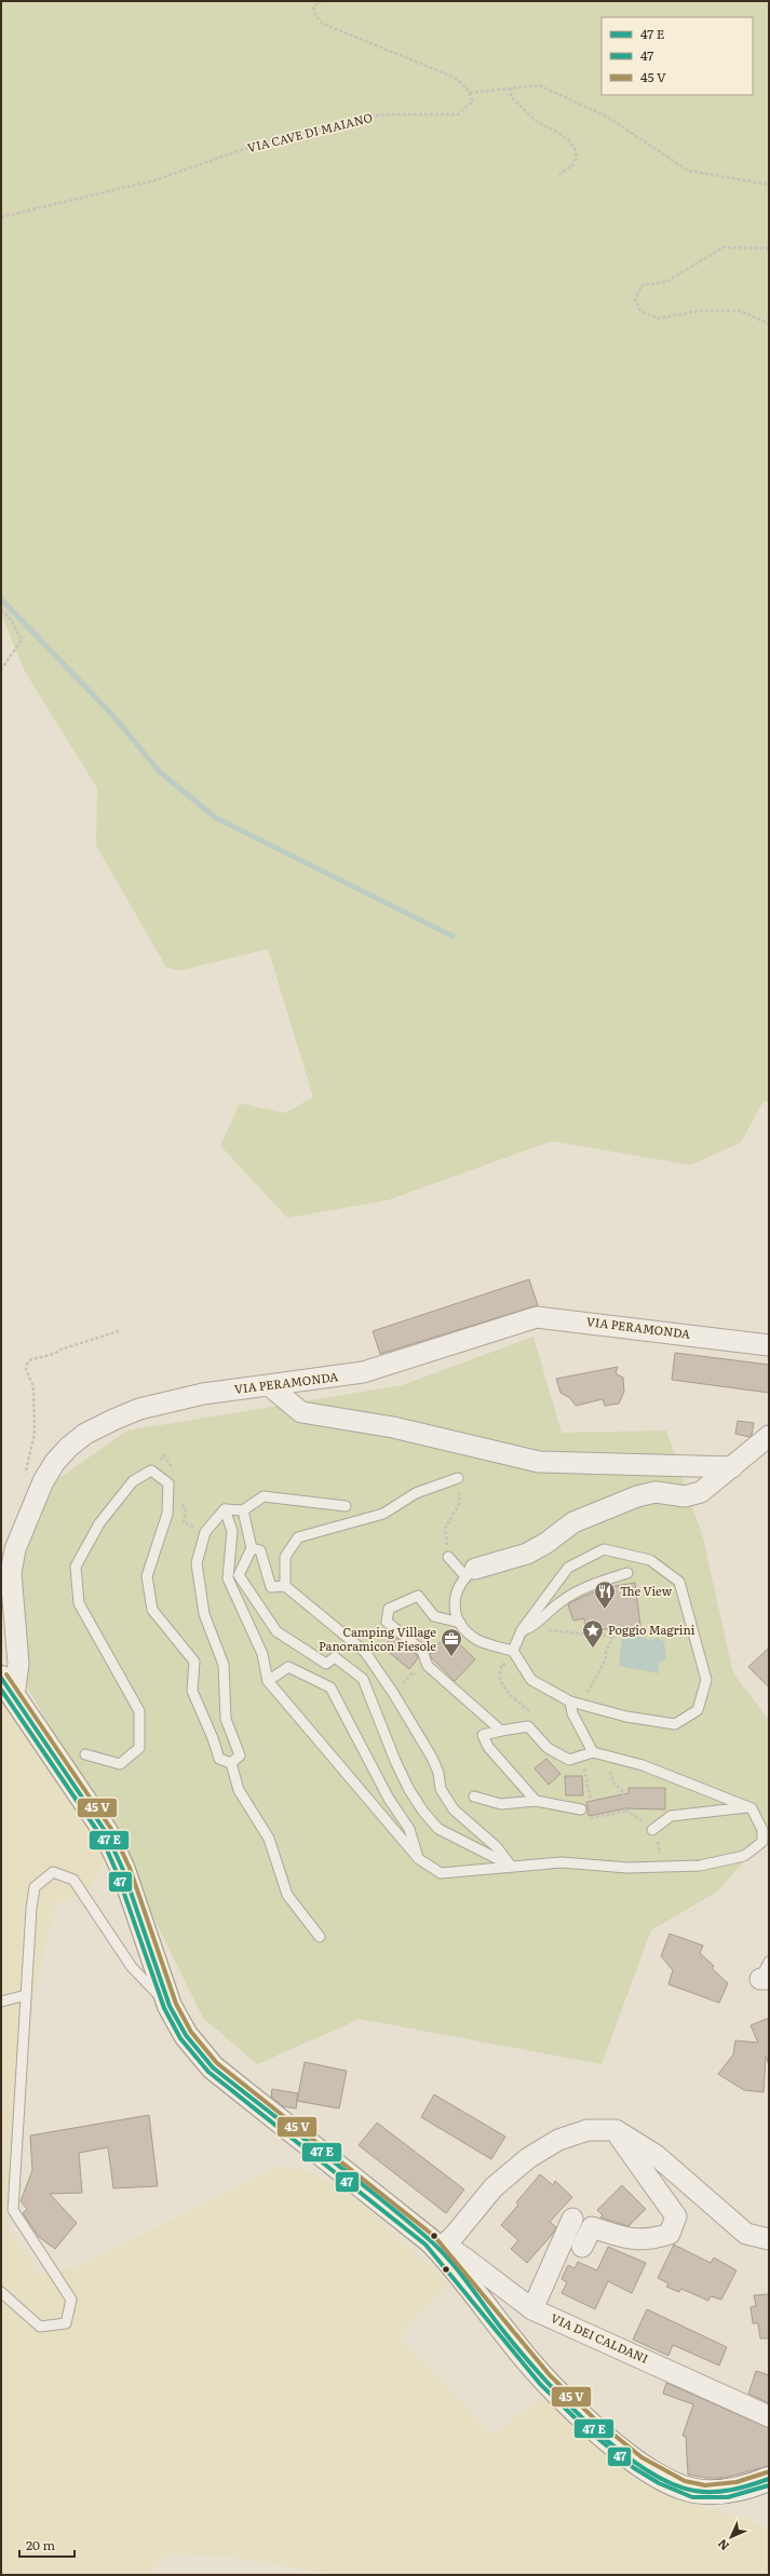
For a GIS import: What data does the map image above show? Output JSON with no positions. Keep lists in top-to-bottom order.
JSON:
{
  "streets": {
    "street": ["VIA PERAMONDA", "VIA DEI CALDANI"],
    "path": ["VIA CAVE DI MAIANO"]
  },
  "places": {
    "restaurant": ["The View"],
    "place": ["Poggio Magrini"],
    "office": ["Camping Village Panoramicon Fiesole"]
  },
  "lines": ["transit line 47"],
  "legend": ["47 E", "47", "45 V"],
  "scale_bar": "20 m",
  "north": "bottom left"
}
